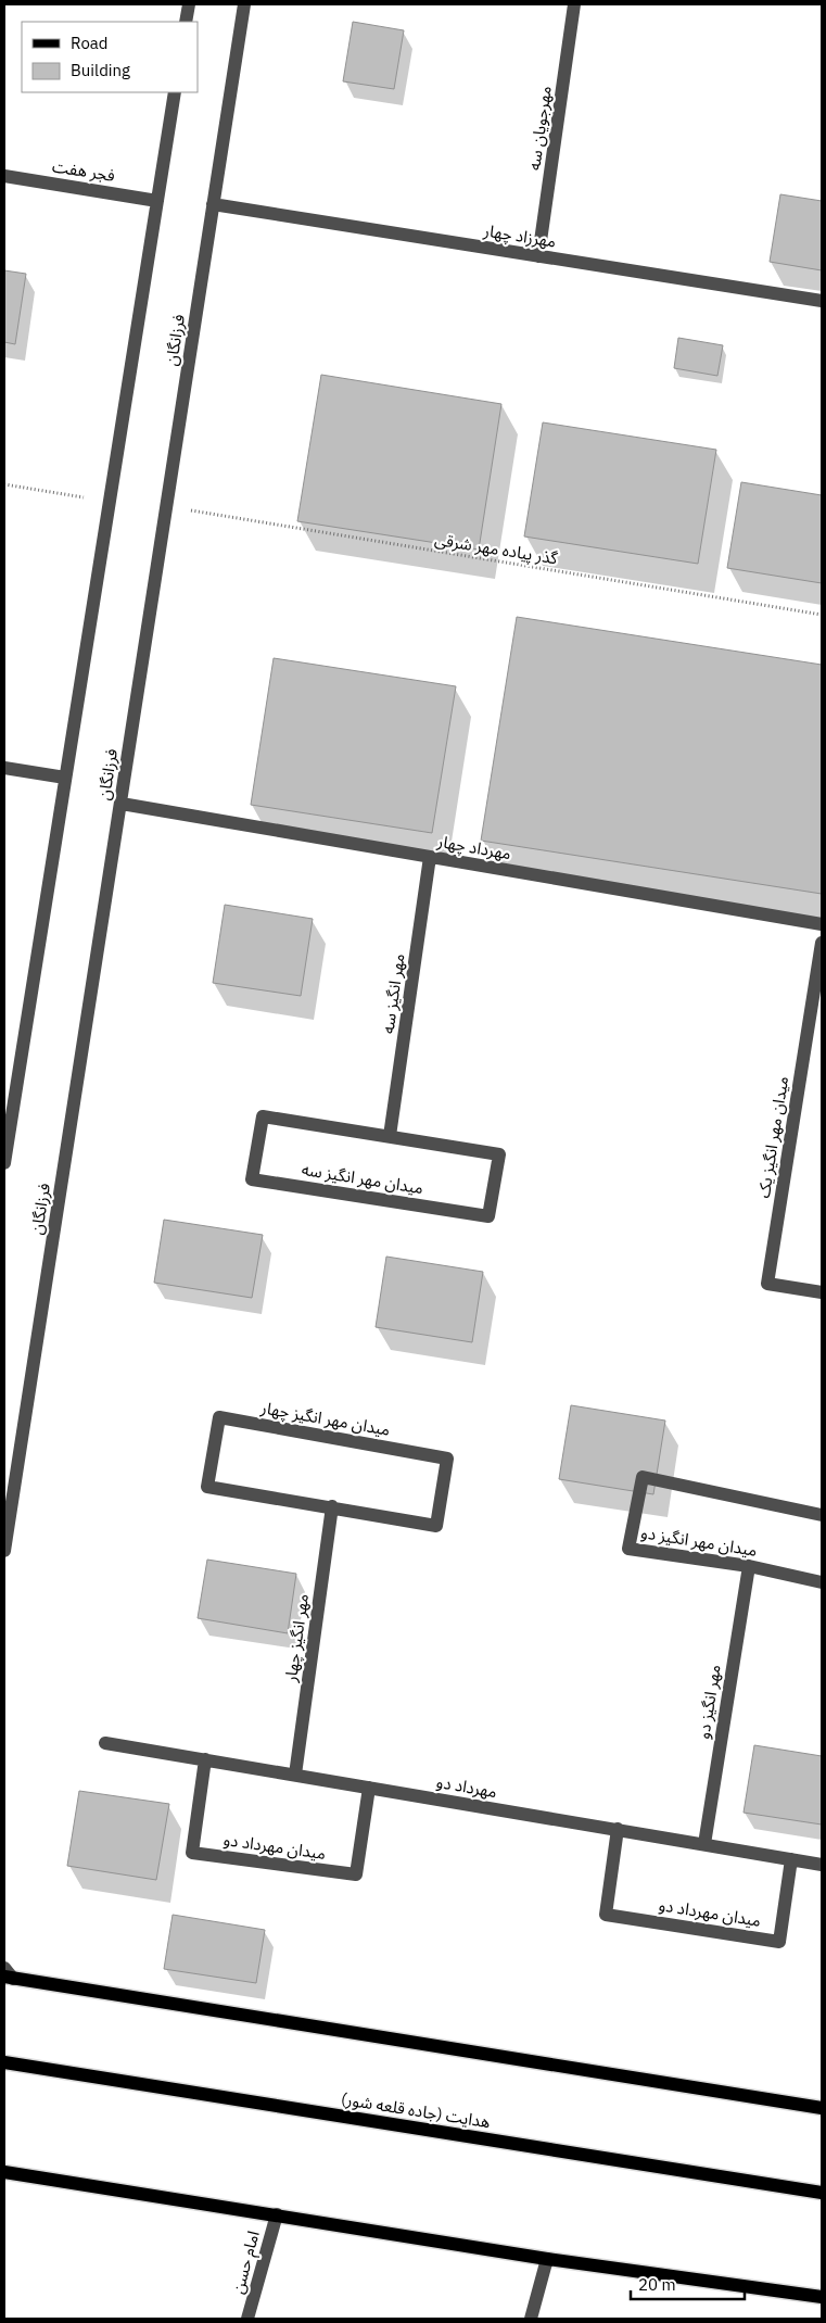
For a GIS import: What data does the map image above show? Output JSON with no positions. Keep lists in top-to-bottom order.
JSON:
{
  "streets": {
    "main road": ["هدایت (جاده قلعه شور)"],
    "street": [
      "مهرجویان سه",
      "فجر هفت",
      "مهرزاد چهار",
      "فرزانگان",
      "مهرداد چهار",
      "مهر انگیز سه",
      "میدان مهر انگیز یک",
      "میدان مهر انگیز سه",
      "میدان مهر انگیز چهار",
      "میدان مهر انگیز دو",
      "مهر انگیز چهار",
      "مهر انگیز دو",
      "مهرداد دو",
      "میدان مهرداد دو",
      "امام حسن"
    ],
    "path": ["گذر پیاده مهر شرقی"]
  },
  "crossings": [
    ["مهرجویان سه", "مهرزاد چهار"],
    ["مهرزاد چهار", "فرزانگان"],
    ["فرزانگان", "گذر پیاده مهر شرقی"],
    ["فرزانگان", "مهرداد چهار"],
    ["مهرداد چهار", "مهر انگیز سه"],
    ["مهر انگیز سه", "میدان مهر انگیز سه"],
    ["میدان مهر انگیز چهار", "مهر انگیز چهار"],
    ["میدان مهر انگیز دو", "مهر انگیز دو"],
    ["مهر انگیز چهار", "مهرداد دو"],
    ["مهر انگیز دو", "مهرداد دو"],
    ["مهرداد دو", "میدان مهرداد دو"]
  ],
  "legend": ["Road", "Building"],
  "scale_bar": "20 m"
}
